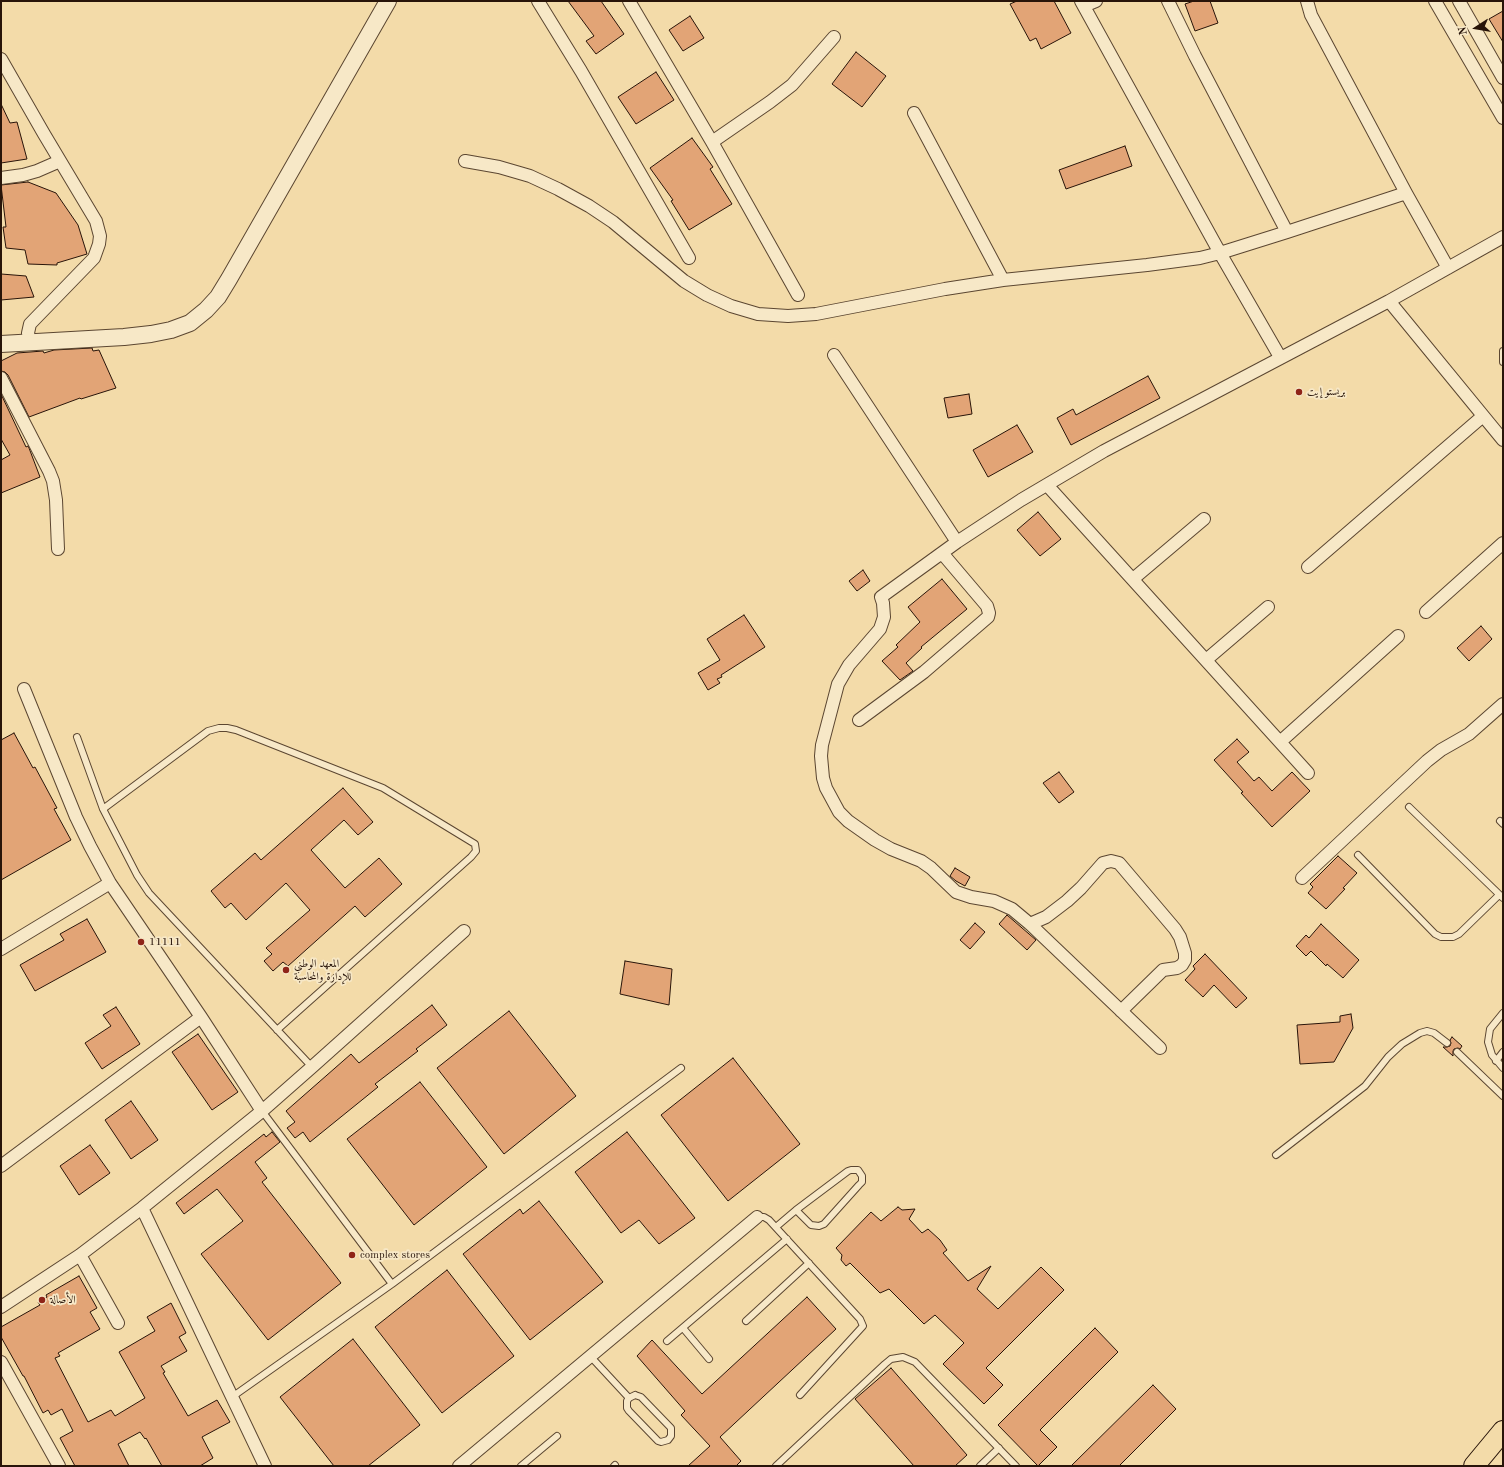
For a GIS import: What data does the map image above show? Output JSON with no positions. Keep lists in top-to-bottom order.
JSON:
{
  "places": [
    "بريستو إيت",
    "11111",
    "المعهد الوطني للإدارة والمحاسبة",
    "complex stores",
    "الأصالة"
  ],
  "north": "left"
}
